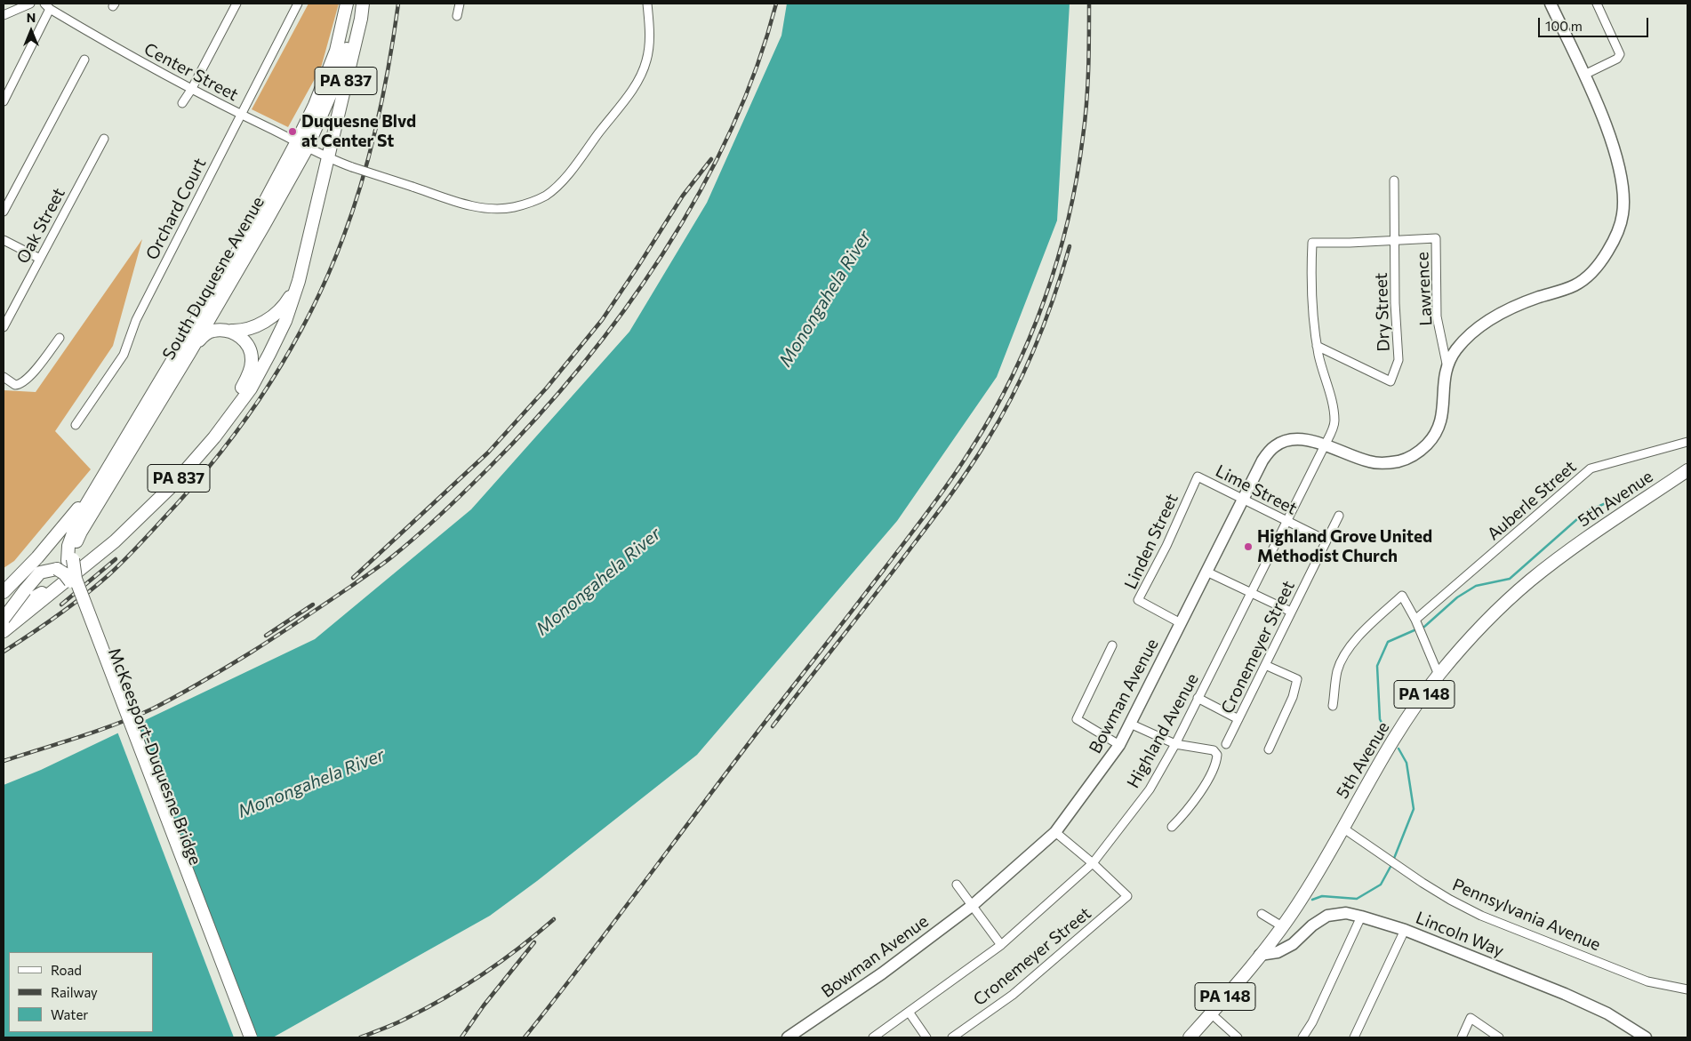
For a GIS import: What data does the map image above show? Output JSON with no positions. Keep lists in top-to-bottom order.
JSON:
{
  "streets": {
    "main road": [
      "PA 837",
      "South Duquesne Avenue",
      "5th Avenue",
      "PA 148",
      "Bowman Avenue",
      "McKeesport-Duquesne Bridge",
      "Lincoln Way"
    ],
    "street": [
      "Center Street",
      "Orchard Court",
      "Oak Street",
      "Lawrence",
      "Dry Street",
      "Lime Street",
      "Auberle Street",
      "Linden Street",
      "Cronemeyer Street",
      "Highland Avenue",
      "Pennsylvania Avenue"
    ]
  },
  "crossings": [
    ["Center Street", "PA 837"],
    ["Center Street", "Orchard Court"],
    ["Center Street", "South Duquesne Avenue"],
    ["PA 837", "South Duquesne Avenue"],
    ["PA 837", "McKeesport-Duquesne Bridge"],
    ["South Duquesne Avenue", "McKeesport-Duquesne Bridge"],
    ["Lawrence", "Dry Street"],
    ["Lawrence", "Bowman Avenue"],
    ["Lawrence", "Highland Avenue"],
    ["Dry Street", "Highland Avenue"],
    ["Lime Street", "Linden Street"],
    ["Lime Street", "Cronemeyer Street"],
    ["Lime Street", "Bowman Avenue"],
    ["Lime Street", "Highland Avenue"],
    ["5th Avenue", "Pennsylvania Avenue"],
    ["5th Avenue", "Lincoln Way"],
    ["Linden Street", "Bowman Avenue"],
    ["Cronemeyer Street", "Highland Avenue"],
    ["Bowman Avenue", "Highland Avenue"]
  ],
  "water": ["Monongahela River"],
  "places": ["Duquesne Blvd at Center St", "Highland Grove United Methodist Church"],
  "legend": ["Road", "Railway", "Water"],
  "scale_bar": "100 m",
  "north": "top"
}
